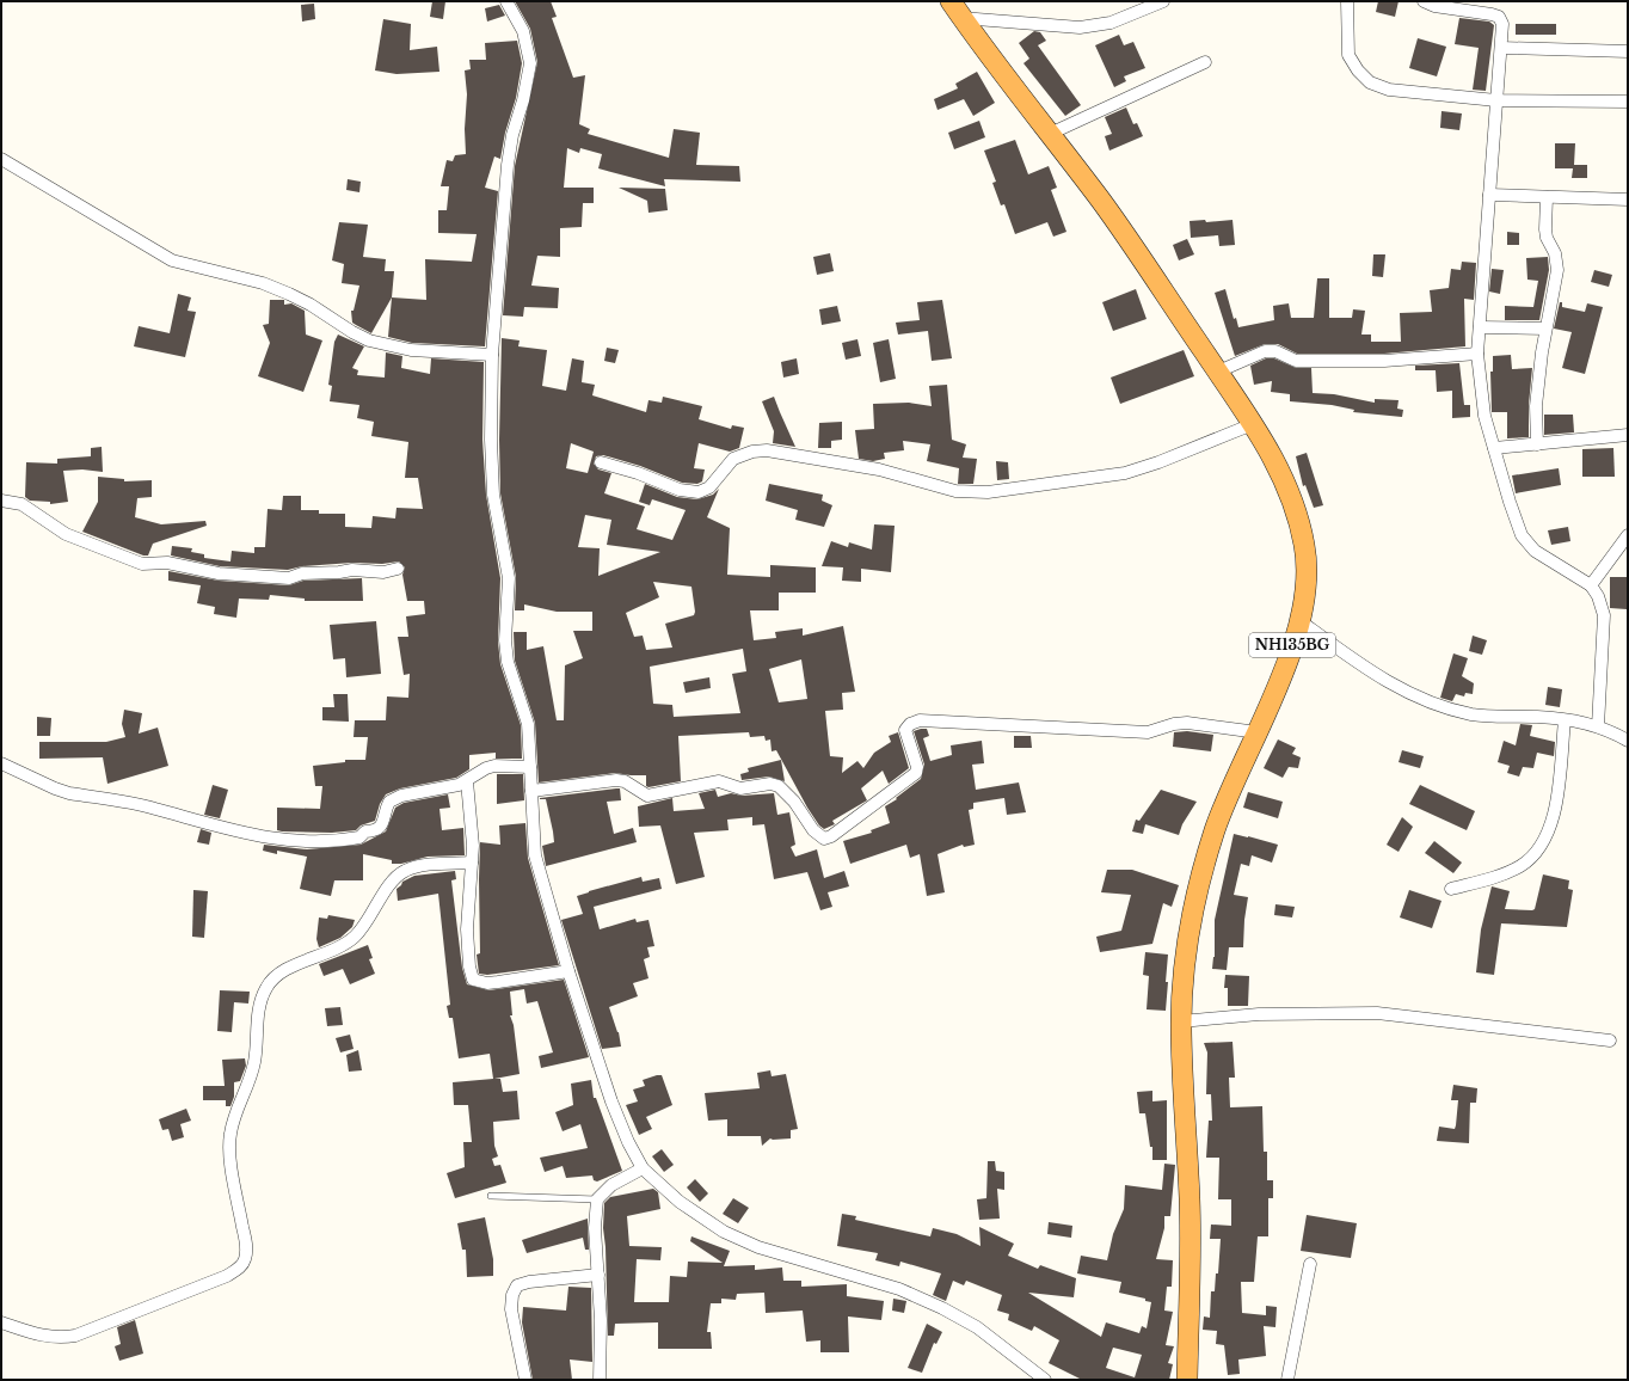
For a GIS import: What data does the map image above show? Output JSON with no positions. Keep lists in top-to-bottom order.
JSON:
{
  "streets": {
    "highway": ["NH135BG"]
  }
}
